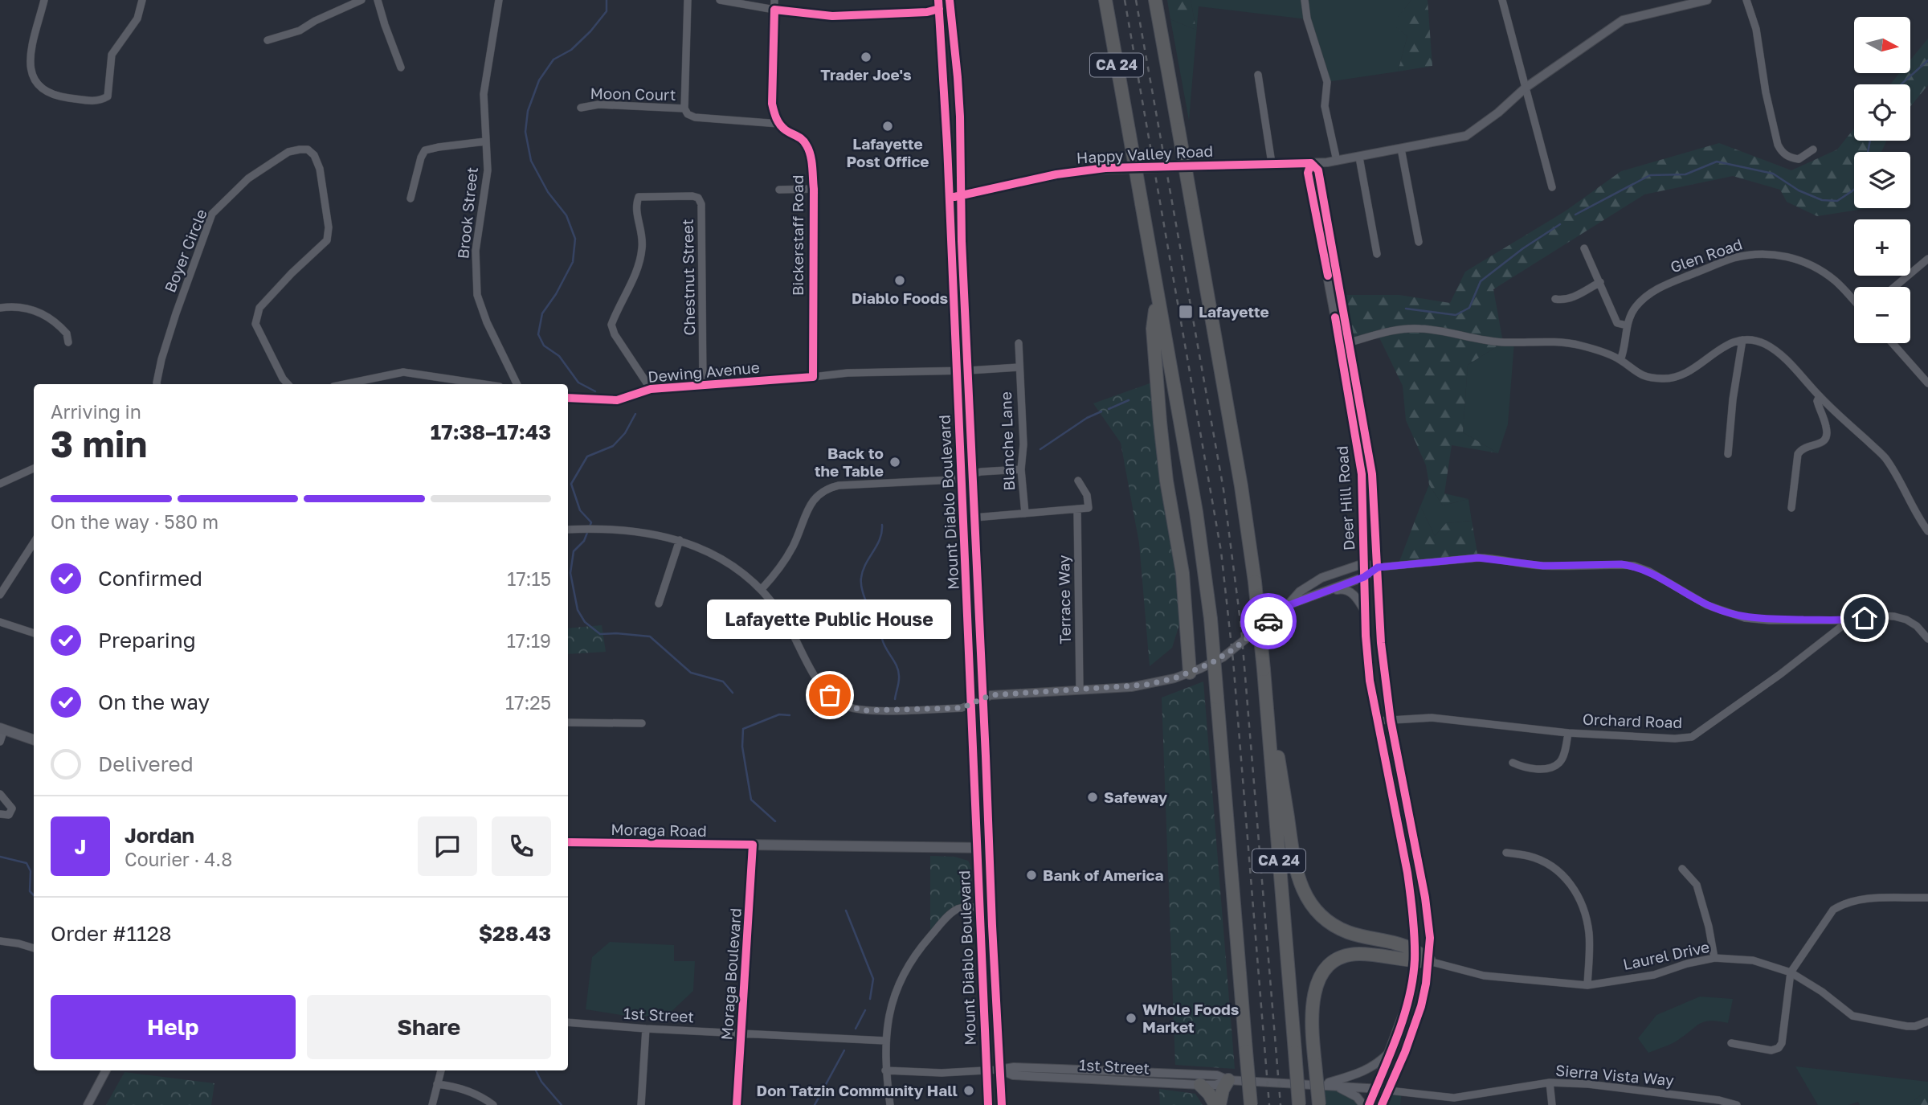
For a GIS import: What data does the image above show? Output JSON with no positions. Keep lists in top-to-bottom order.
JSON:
{
  "streets": {
    "highway": ["CA 24"],
    "main road": ["Mount Diablo Boulevard", "Moraga Road"],
    "street": [
      "Moon Court",
      "Happy Valley Road",
      "Brook Street",
      "Bickerstaff Road",
      "Boyer Circle",
      "Glen Road",
      "Chestnut Street",
      "Dewing Avenue",
      "Blanche Lane",
      "Deer Hill Road",
      "Terrace Way",
      "Orchard Road",
      "Laurel Drive",
      "Moraga Boulevard",
      "1st Street",
      "Sierra Vista Way"
    ]
  },
  "crossings": [
    ["Moon Court", "Bickerstaff Road"],
    ["Happy Valley Road", "Deer Hill Road"],
    ["Happy Valley Road", "Mount Diablo Boulevard"],
    ["Bickerstaff Road", "Dewing Avenue"],
    ["Chestnut Street", "Dewing Avenue"],
    ["Dewing Avenue", "Blanche Lane"],
    ["Dewing Avenue", "Mount Diablo Boulevard"],
    ["Blanche Lane", "Mount Diablo Boulevard"],
    ["Deer Hill Road", "Orchard Road"],
    ["Deer Hill Road", "Laurel Drive"],
    ["Deer Hill Road", "1st Street"],
    ["Deer Hill Road", "Sierra Vista Way"],
    ["Mount Diablo Boulevard", "Moraga Road"],
    ["Mount Diablo Boulevard", "1st Street"],
    ["Moraga Road", "Moraga Boulevard"],
    ["Moraga Boulevard", "1st Street"],
    ["1st Street", "Sierra Vista Way"]
  ],
  "places": {
    "other": [
      "Trader Joe's",
      "Lafayette Post Office",
      "Diablo Foods",
      "Back to the Table",
      "Lafayette Public House",
      "Safeway",
      "Bank of America",
      "Whole Foods Market",
      "Don Tatzin Community Hall"
    ],
    "transit": ["Lafayette"]
  },
  "north": "right",
  "page": {
    "map_buttons": ["+", "−"],
    "heading": ["3 min", "Arriving in", "17:38–17:43"],
    "panel": [
      "Jordan",
      "Courier · 4.8",
      "Order #1128",
      "$28.43"
    ],
    "bar": "On the way · 580 m",
    "list": [
      ["Confirmed", "17:15"],
      ["Preparing", "17:19"],
      ["On the way", "17:25"],
      "Delivered"
    ],
    "bubble": "Lafayette Public House",
    "round": "J",
    "buttons": ["Help", "Share"]
  }
}
